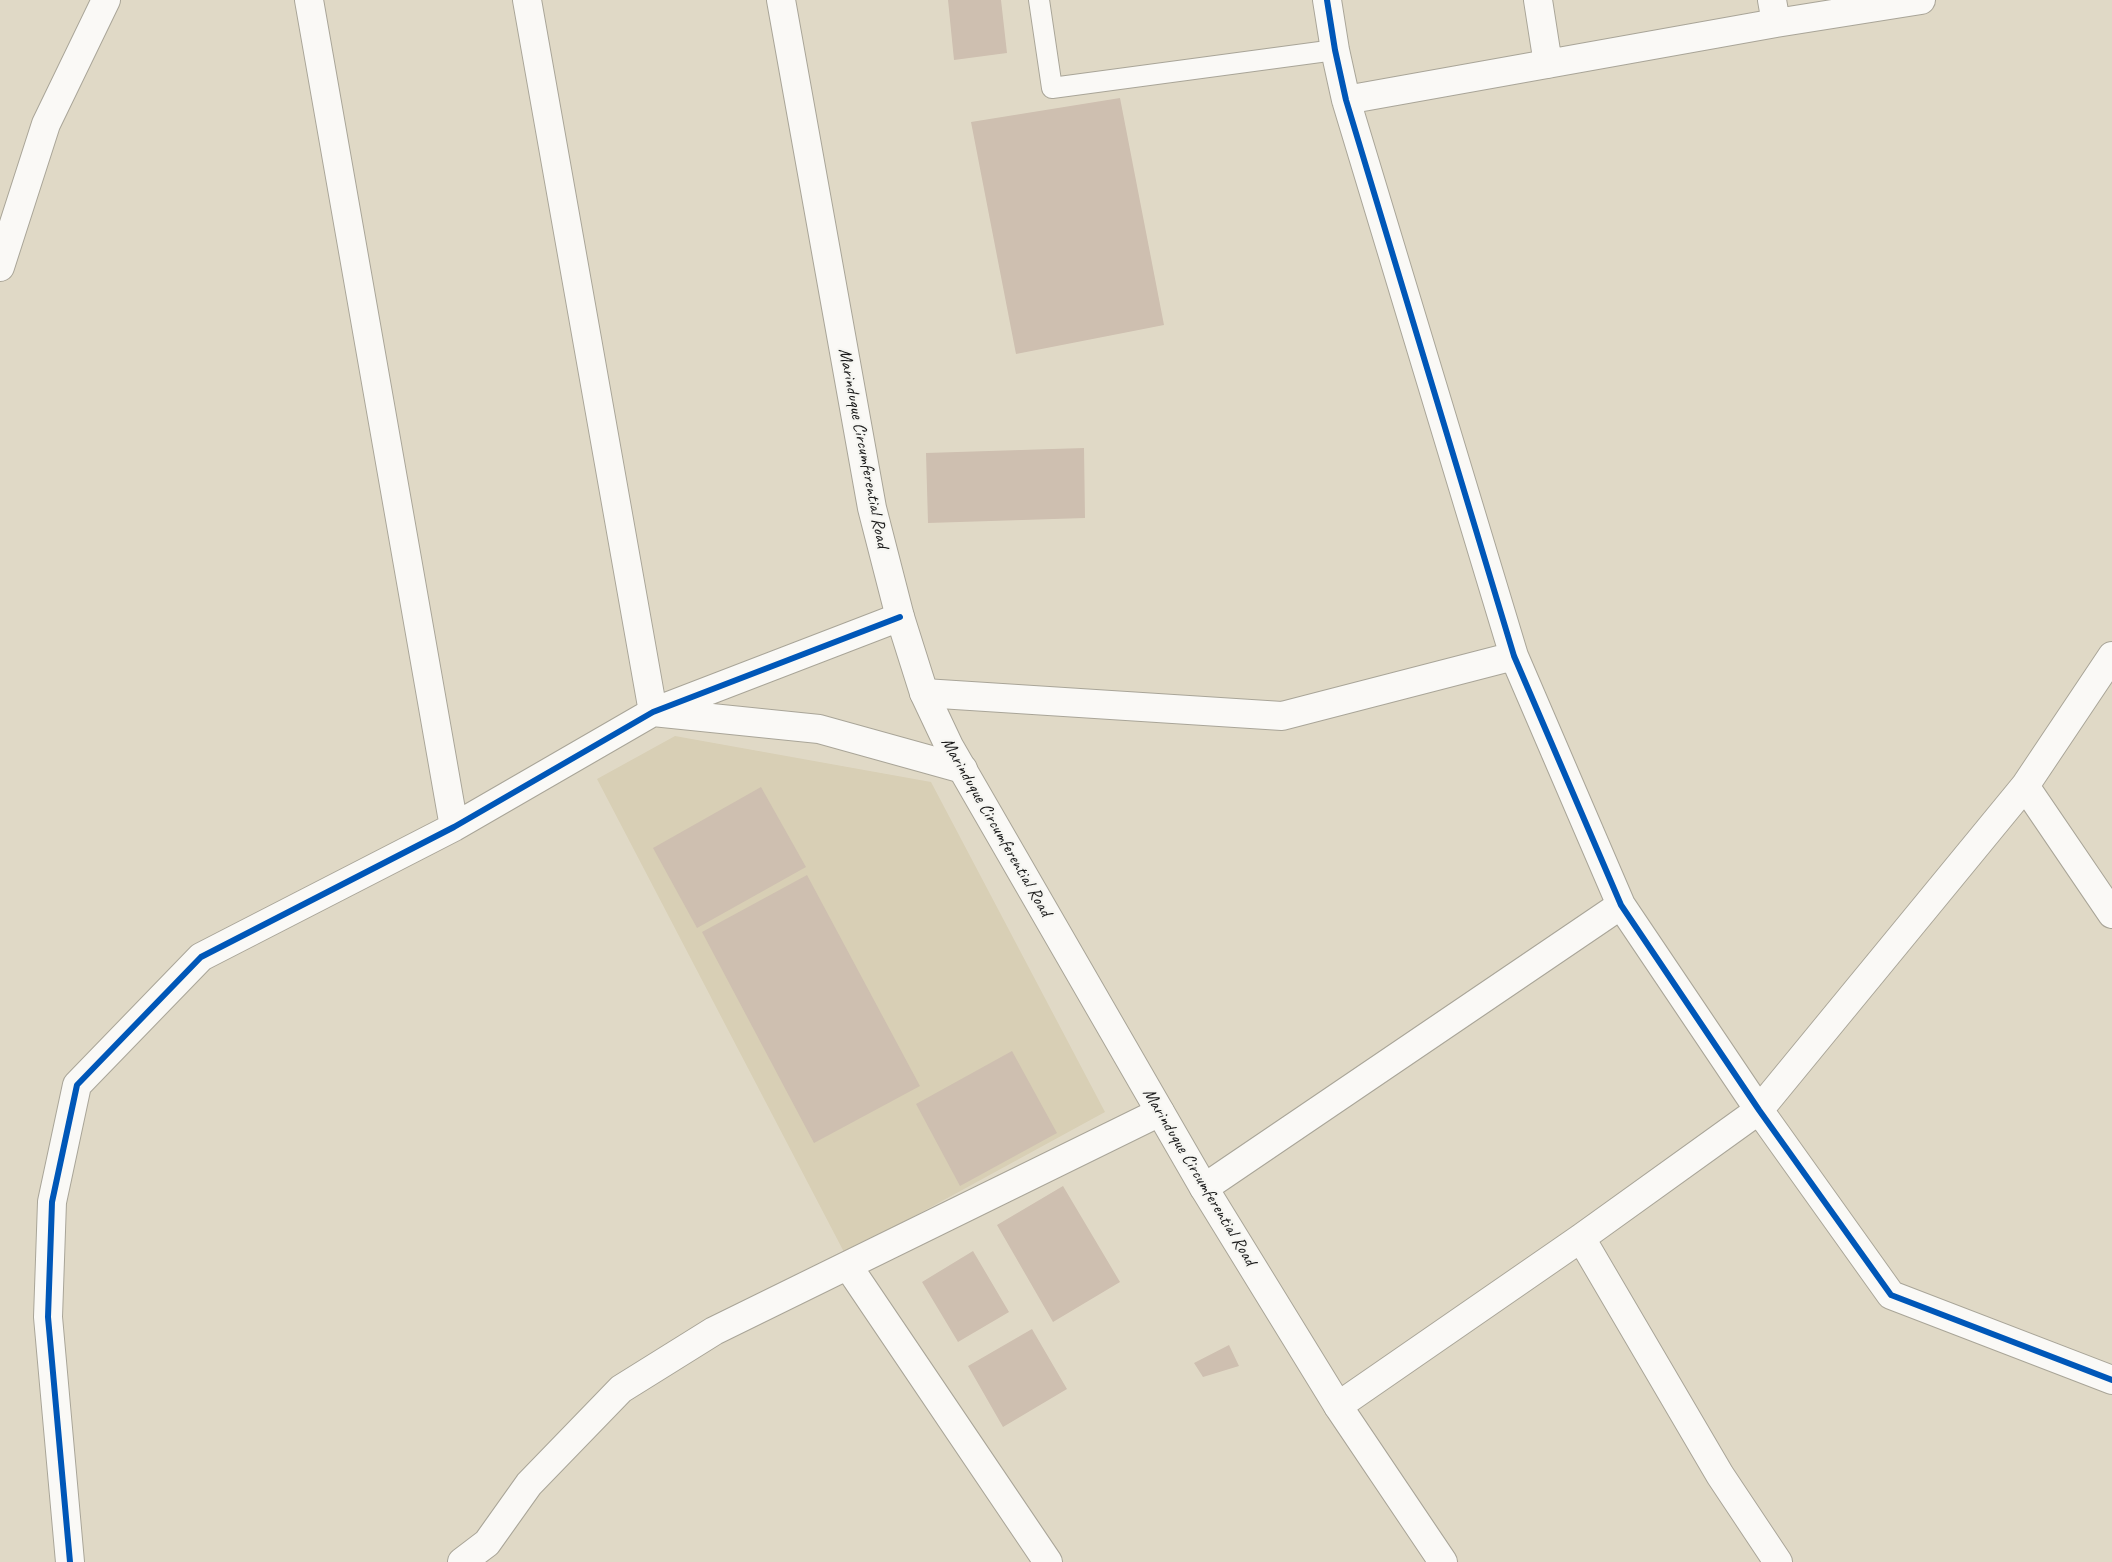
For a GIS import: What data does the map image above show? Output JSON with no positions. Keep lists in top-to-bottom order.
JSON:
{
  "streets": {
    "street": ["Marinduque Circumferential Road"]
  }
}
